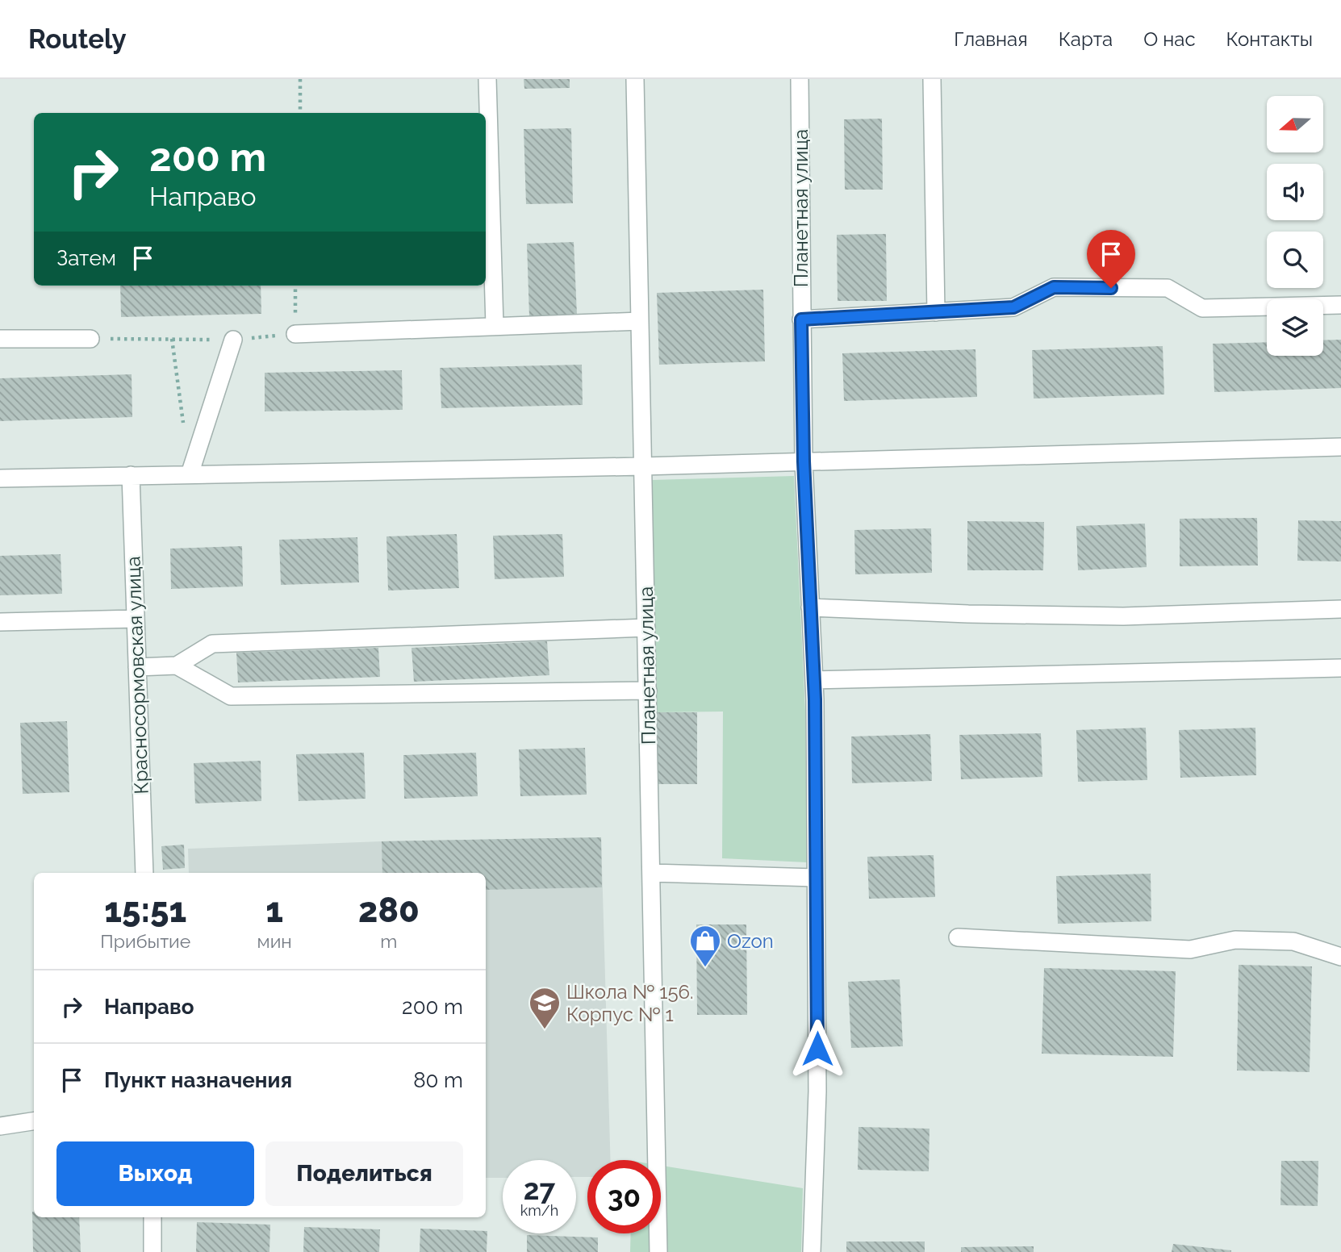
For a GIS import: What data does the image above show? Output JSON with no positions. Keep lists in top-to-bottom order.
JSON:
{
  "streets": {
    "street": ["Планетная улица", "Красносормовская улица"]
  },
  "places": {
    "shop": ["Ozon"],
    "school or university": ["Школа № 156. Корпус № 1"]
  },
  "north": "left",
  "page": {
    "header": "Routely",
    "nav": [
      "Главная",
      "Карта",
      "О нас",
      "Контакты"
    ],
    "turn": ["200 m", "Направо"],
    "then": "Затем",
    "eta": [
      "15:51",
      "Прибытие",
      "1",
      "мин",
      "280",
      "m"
    ],
    "list": [
      {
        "name": "Направо",
        "value": "200 m"
      },
      {
        "name": "Пункт назначения",
        "value": "80 m"
      }
    ],
    "buttons": ["Выход", "Поделиться"],
    "speed": "27 km/h",
    "limit": "30"
  }
}
